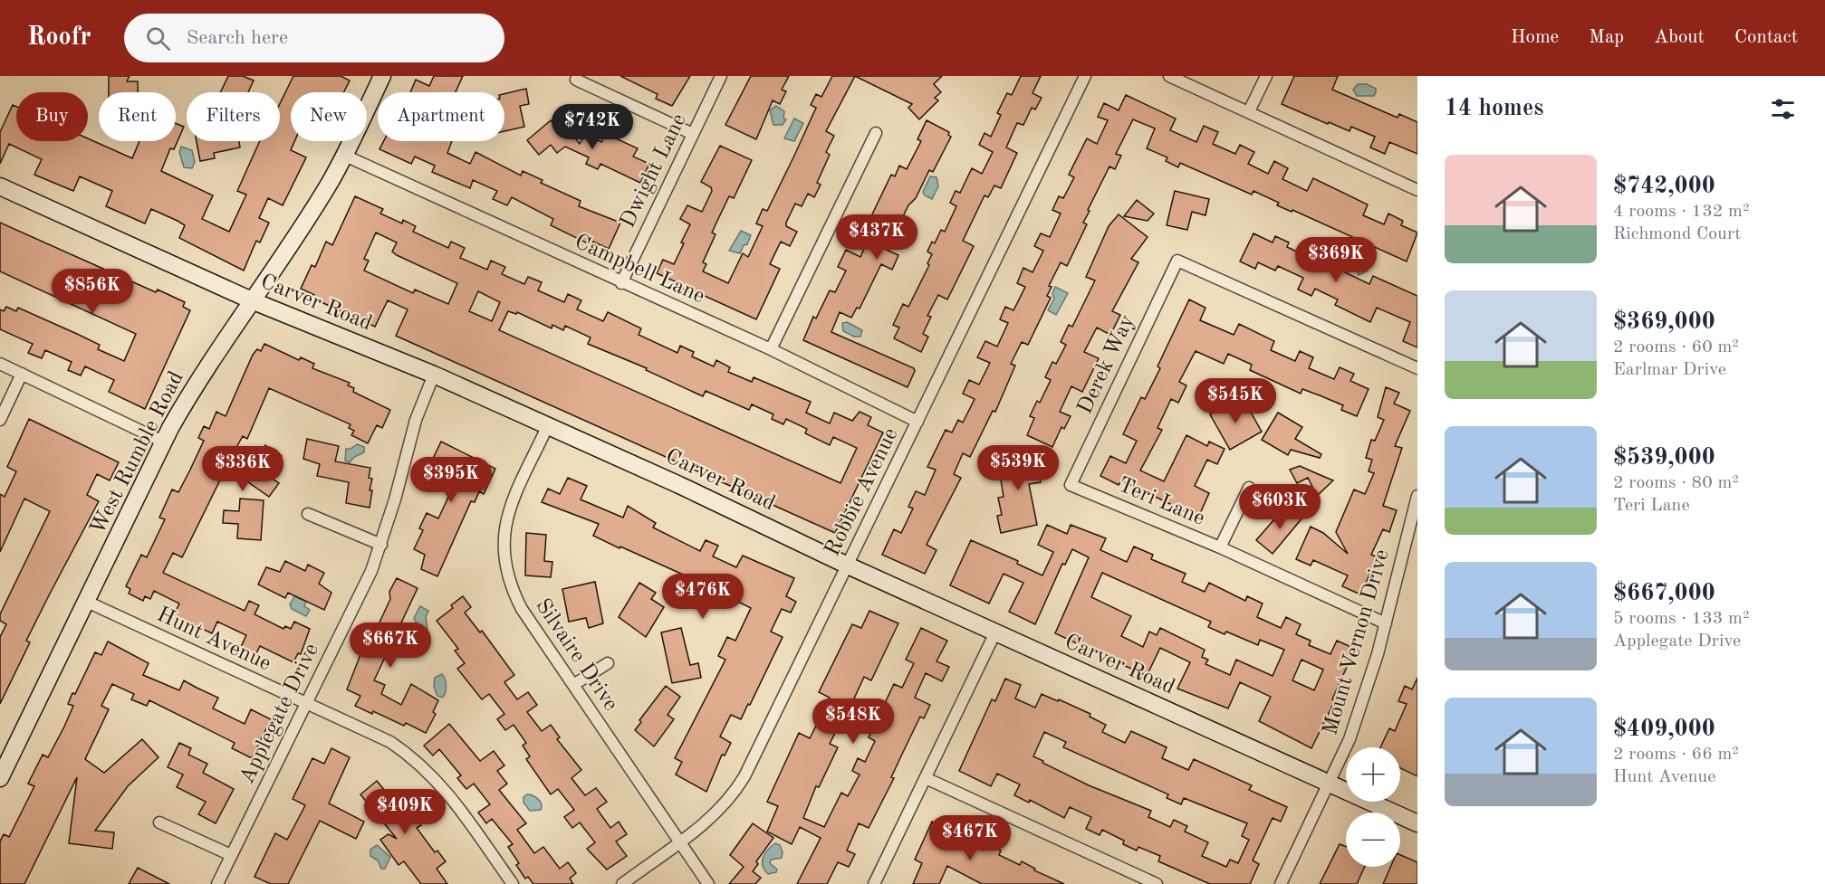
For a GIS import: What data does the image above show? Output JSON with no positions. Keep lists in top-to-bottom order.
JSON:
{
  "streets": {
    "street": [
      "Dwight Lane",
      "Campbell Lane",
      "Carver Road",
      "Derek Way",
      "West Rumble Road",
      "Robbie Avenue",
      "Teri Lane",
      "Hunt Avenue",
      "Mount Vernon Drive",
      "Silvaire Drive",
      "Applegate Drive"
    ]
  },
  "crossings": [
    ["Dwight Lane", "Campbell Lane"],
    ["Campbell Lane", "West Rumble Road"],
    ["Campbell Lane", "Robbie Avenue"],
    ["Carver Road", "West Rumble Road"],
    ["Carver Road", "Robbie Avenue"],
    ["Carver Road", "Mount Vernon Drive"],
    ["Carver Road", "Silvaire Drive"],
    ["Carver Road", "Applegate Drive"],
    ["Derek Way", "Teri Lane"],
    ["West Rumble Road", "Hunt Avenue"],
    ["Robbie Avenue", "Silvaire Drive"],
    ["Teri Lane", "Mount Vernon Drive"],
    ["Hunt Avenue", "Applegate Drive"]
  ],
  "page": {
    "header": "Roofr",
    "search": "Search here",
    "nav": [
      "Home",
      "Map",
      "About",
      "Contact"
    ],
    "heading": "14 homes",
    "chip": [
      "Buy",
      "Rent",
      "Filters",
      "New",
      "Apartment"
    ],
    "price": [
      "$742K",
      "$437K",
      "$369K",
      "$856K",
      "$545K",
      "$539K",
      "$336K",
      "$395K",
      "$603K",
      "$476K",
      "$667K",
      "$548K",
      "$409K",
      "$467K"
    ],
    "list": [
      {
        "name": "$742,000",
        "note": "4 rooms · 132 m² · Richmond Court"
      },
      {
        "name": "$369,000",
        "note": "2 rooms · 60 m² · Earlmar Drive"
      },
      {
        "name": "$539,000",
        "note": "2 rooms · 80 m² · Teri Lane"
      },
      {
        "name": "$667,000",
        "note": "5 rooms · 133 m² · Applegate Drive"
      },
      {
        "name": "$409,000",
        "note": "2 rooms · 66 m² · Hunt Avenue"
      }
    ],
    "map_buttons": ["+", "−"]
  }
}
